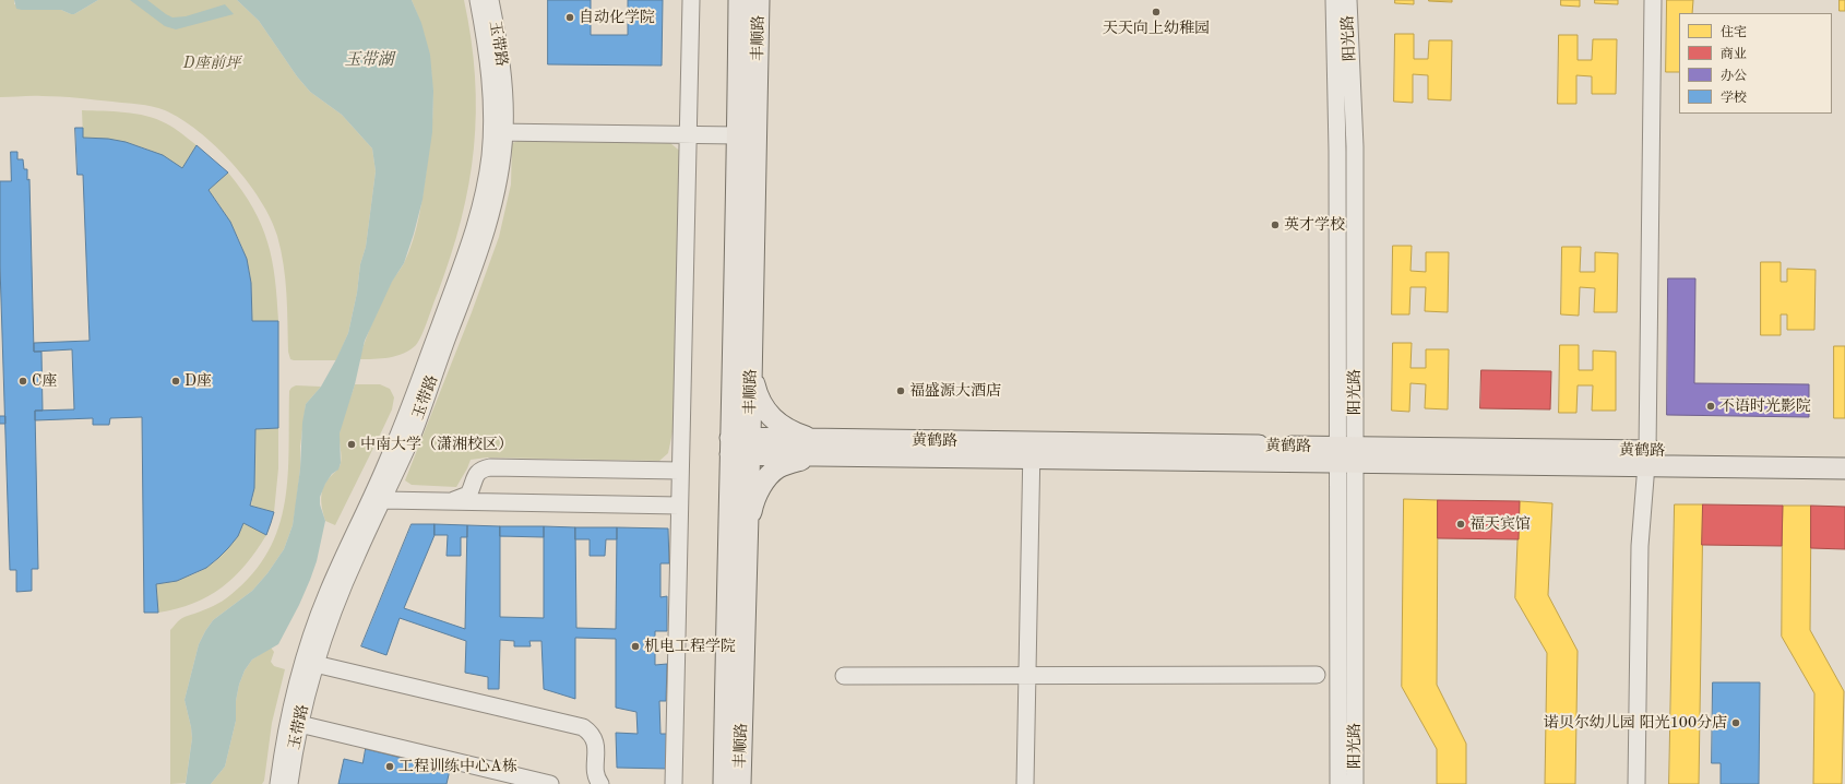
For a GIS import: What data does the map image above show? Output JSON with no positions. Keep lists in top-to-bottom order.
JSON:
{
  "streets": {
    "main road": ["丰顺路", "黄鹤路"],
    "street": ["阳光路", "玉带路"]
  },
  "crossings": [
    ["丰顺路", "黄鹤路"],
    ["阳光路", "黄鹤路"]
  ],
  "water": ["玉带湖"],
  "parks": ["D座前坪"],
  "places": [
    "天天向上幼稚园",
    "自动化学院",
    "英才学校",
    "C座",
    "D座",
    "福盛源大酒店",
    "不语时光影院",
    "中南大学（潇湘校区）",
    "福天宾馆",
    "机电工程学院",
    "诺贝尔幼儿园 阳光100分店",
    "工程训练中心A栋"
  ],
  "legend": [
    "住宅",
    "商业",
    "办公",
    "学校"
  ]
}
